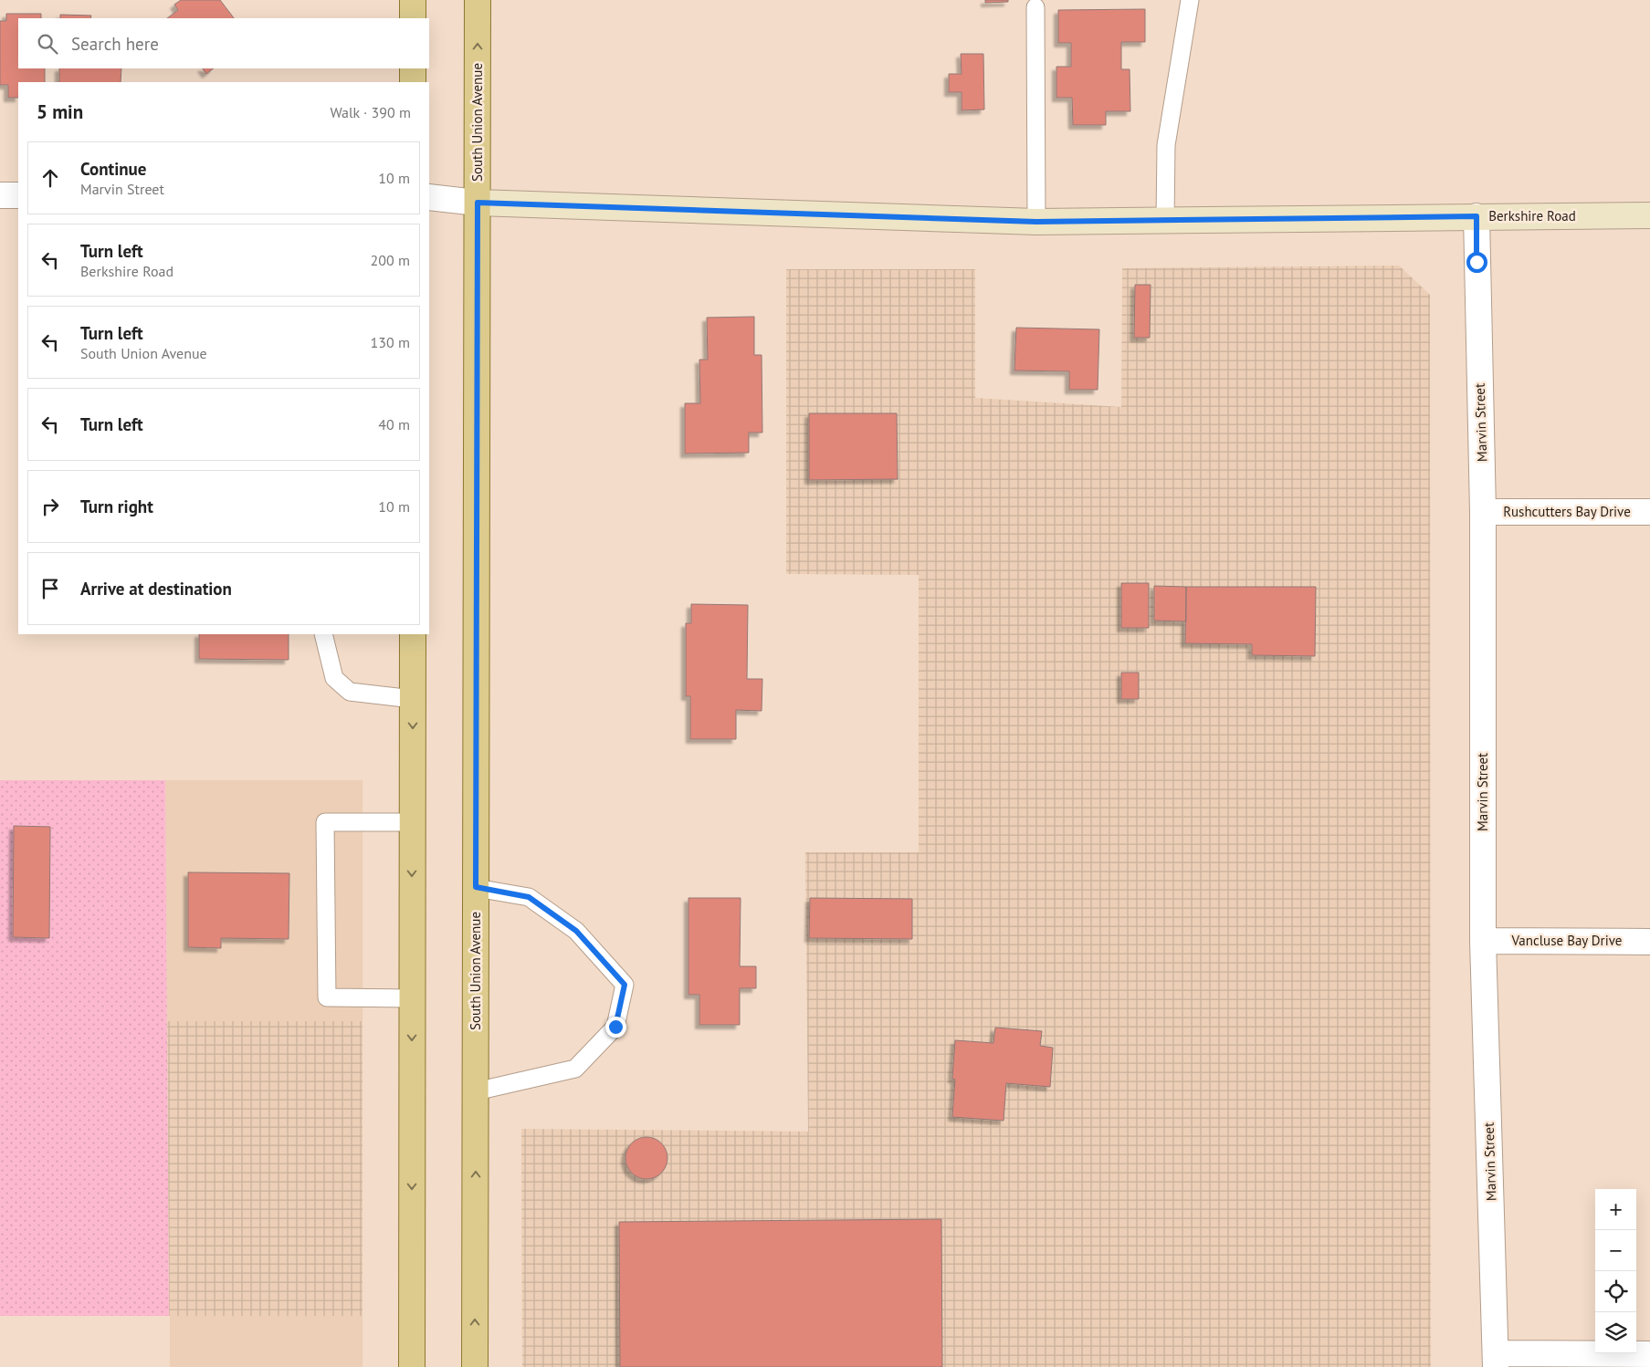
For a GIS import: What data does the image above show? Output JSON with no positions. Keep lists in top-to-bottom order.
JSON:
{
  "streets": {
    "main road": ["South Union Avenue"],
    "street": [
      "Berkshire Road",
      "Marvin Street",
      "Rushcutters Bay Drive",
      "Vancluse Bay Drive"
    ]
  },
  "crossings": [
    ["South Union Avenue", "Berkshire Road"],
    ["Berkshire Road", "Marvin Street"],
    ["Marvin Street", "Rushcutters Bay Drive"],
    ["Marvin Street", "Vancluse Bay Drive"]
  ],
  "page": {
    "search": "Search here",
    "heading": ["5 min", "Walk · 390 m"],
    "list": [
      ["Continue", "Marvin Street", "10 m"],
      ["Turn left", "Berkshire Road", "200 m"],
      ["Turn left", "South Union Avenue", "130 m"],
      ["Turn left", "40 m"],
      ["Turn right", "10 m"],
      "Arrive at destination"
    ],
    "map_buttons": ["+", "−"]
  }
}
